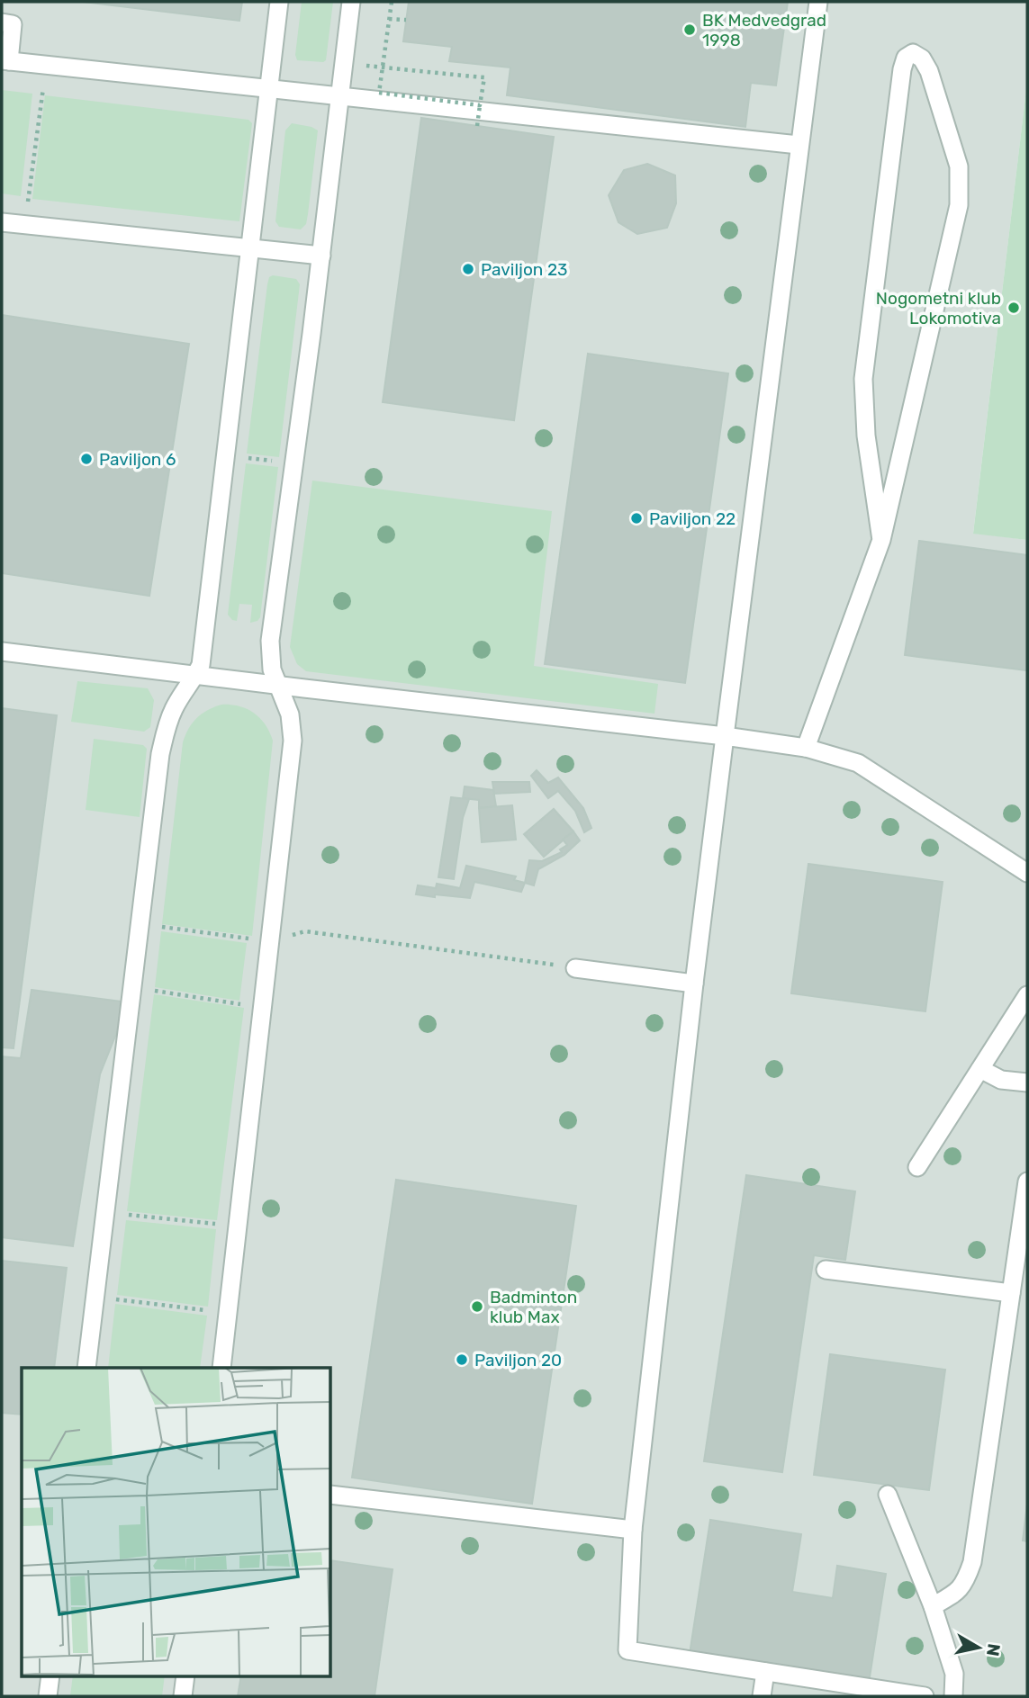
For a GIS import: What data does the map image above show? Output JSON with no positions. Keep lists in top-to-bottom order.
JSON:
{
  "places": [
    "BK Medvedgrad 1998",
    "Paviljon 23",
    "Nogometni klub Lokomotiva",
    "Paviljon 6",
    "Paviljon 22",
    "Badminton klub Max",
    "Paviljon 20"
  ],
  "north": "right"
}
